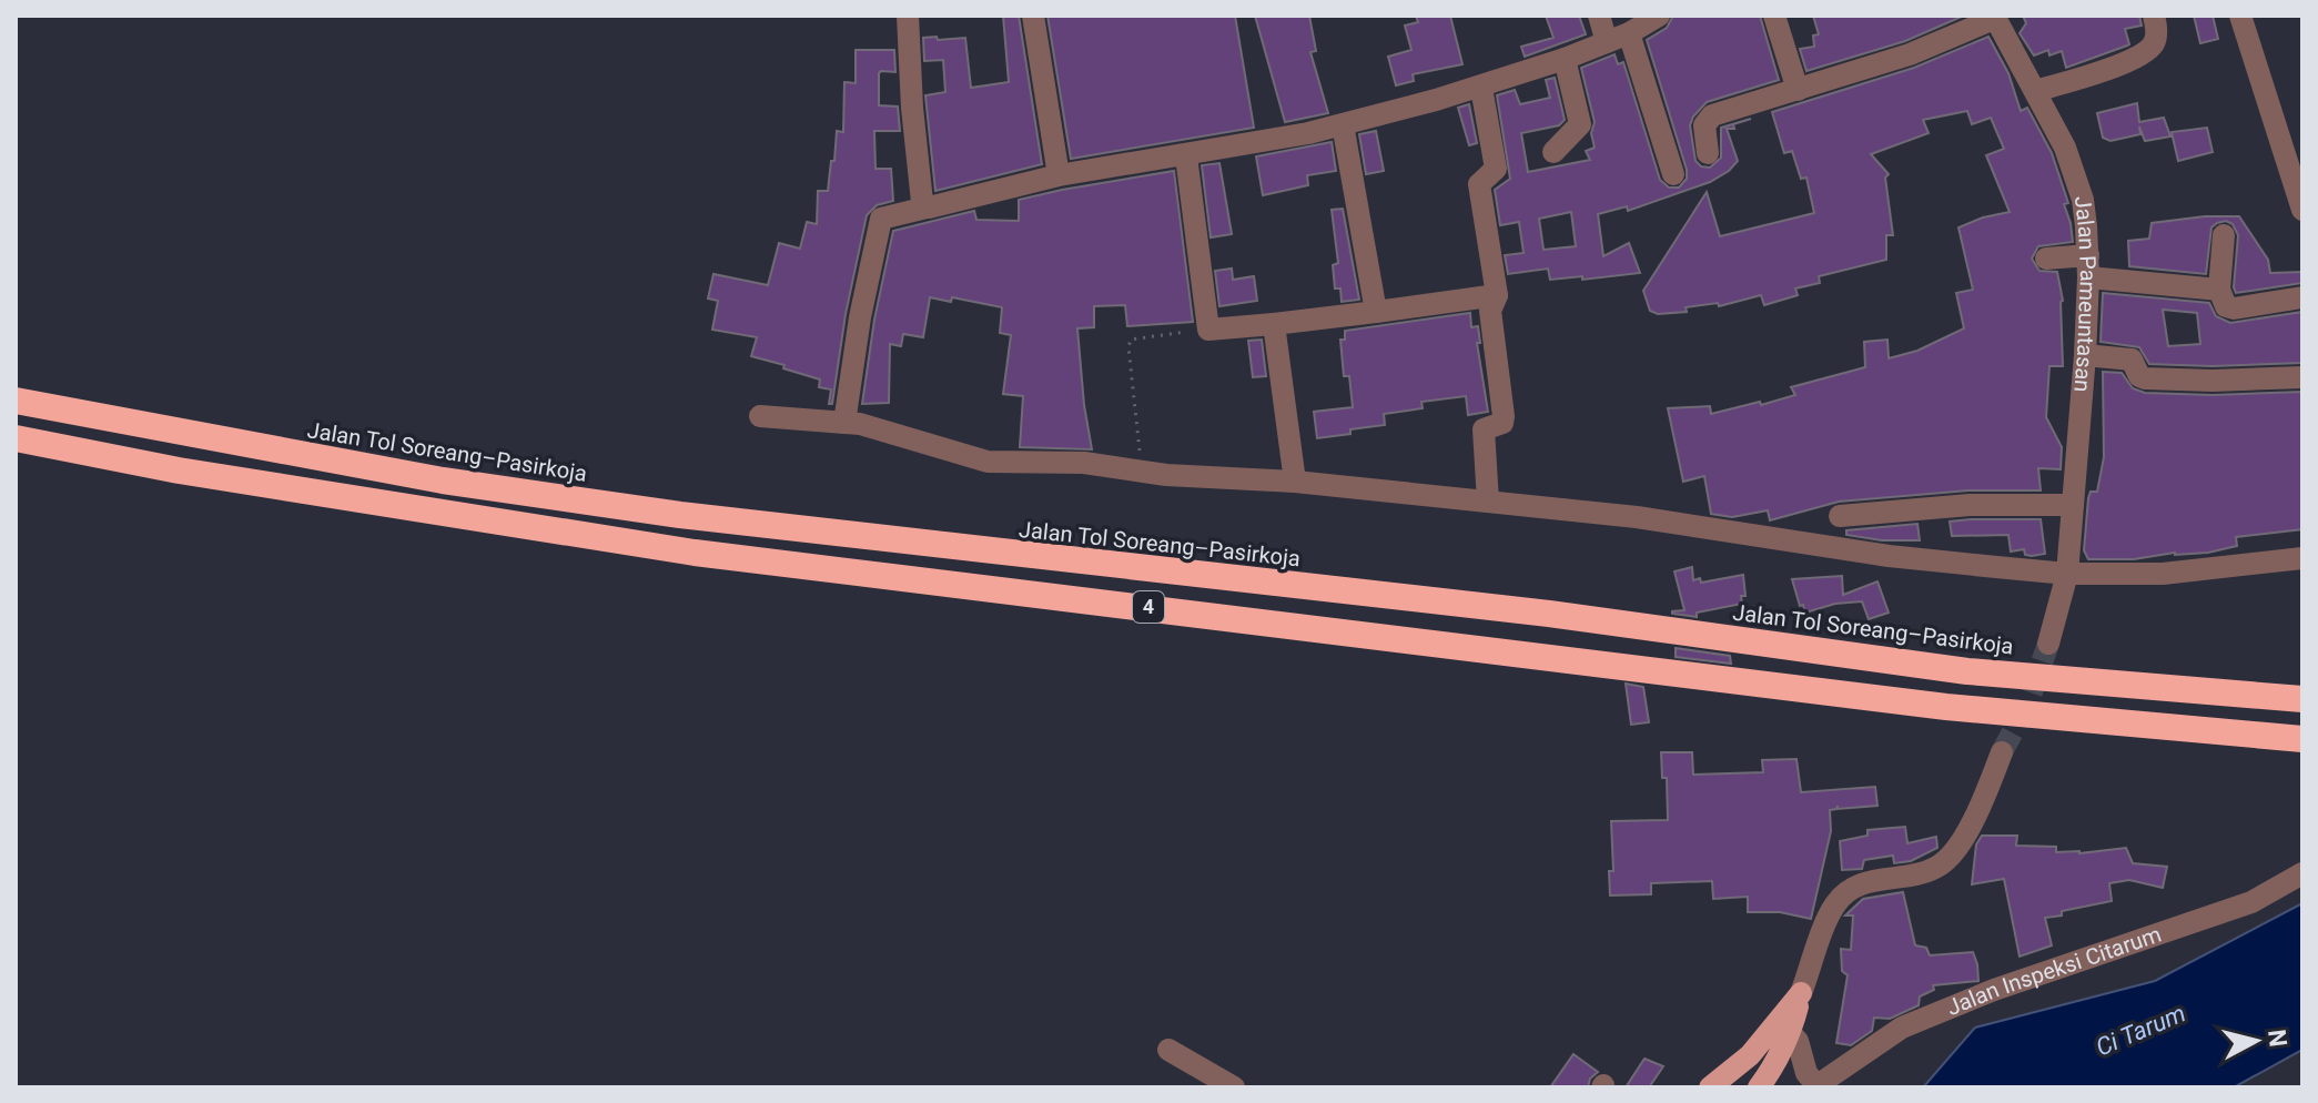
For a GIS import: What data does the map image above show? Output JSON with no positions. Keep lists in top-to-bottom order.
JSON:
{
  "streets": {
    "highway": ["Jalan Tol Soreang–Pasirkoja", "4"],
    "street": ["Jalan Pameuntasan", "Jalan Inspeksi Citarum"]
  },
  "water": ["Ci Tarum"],
  "north": "right"
}
